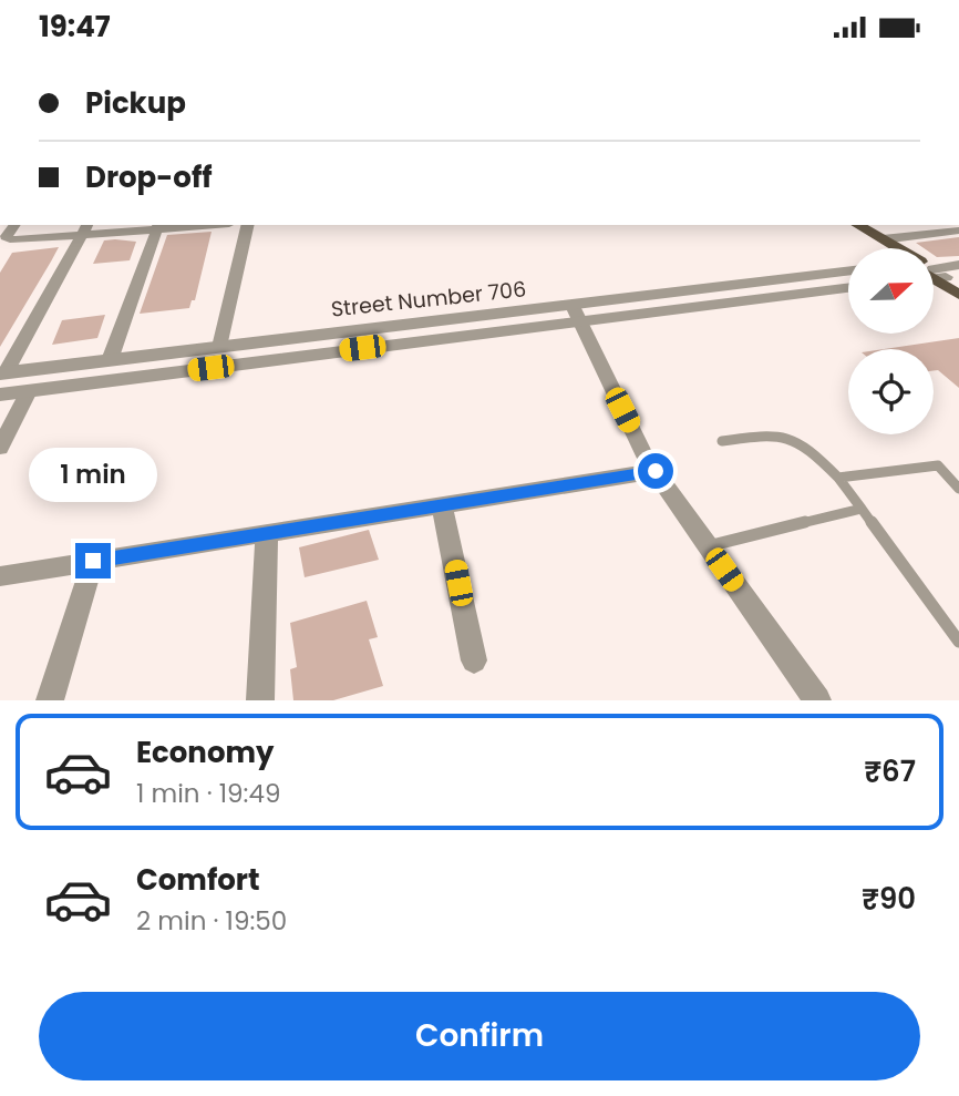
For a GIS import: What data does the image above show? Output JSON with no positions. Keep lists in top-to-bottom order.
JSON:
{
  "streets": {
    "street": ["Street Number 706"]
  },
  "north": "right",
  "page": {
    "status": "19:47",
    "banner": ["Pickup", "Drop-off"],
    "bubble": "1 min",
    "list": [
      {
        "name": "Economy",
        "note": "1 min · 19:49",
        "value": "₹67"
      },
      {
        "name": "Comfort",
        "note": "2 min · 19:50",
        "value": "₹90"
      }
    ],
    "buttons": "Confirm"
  }
}
